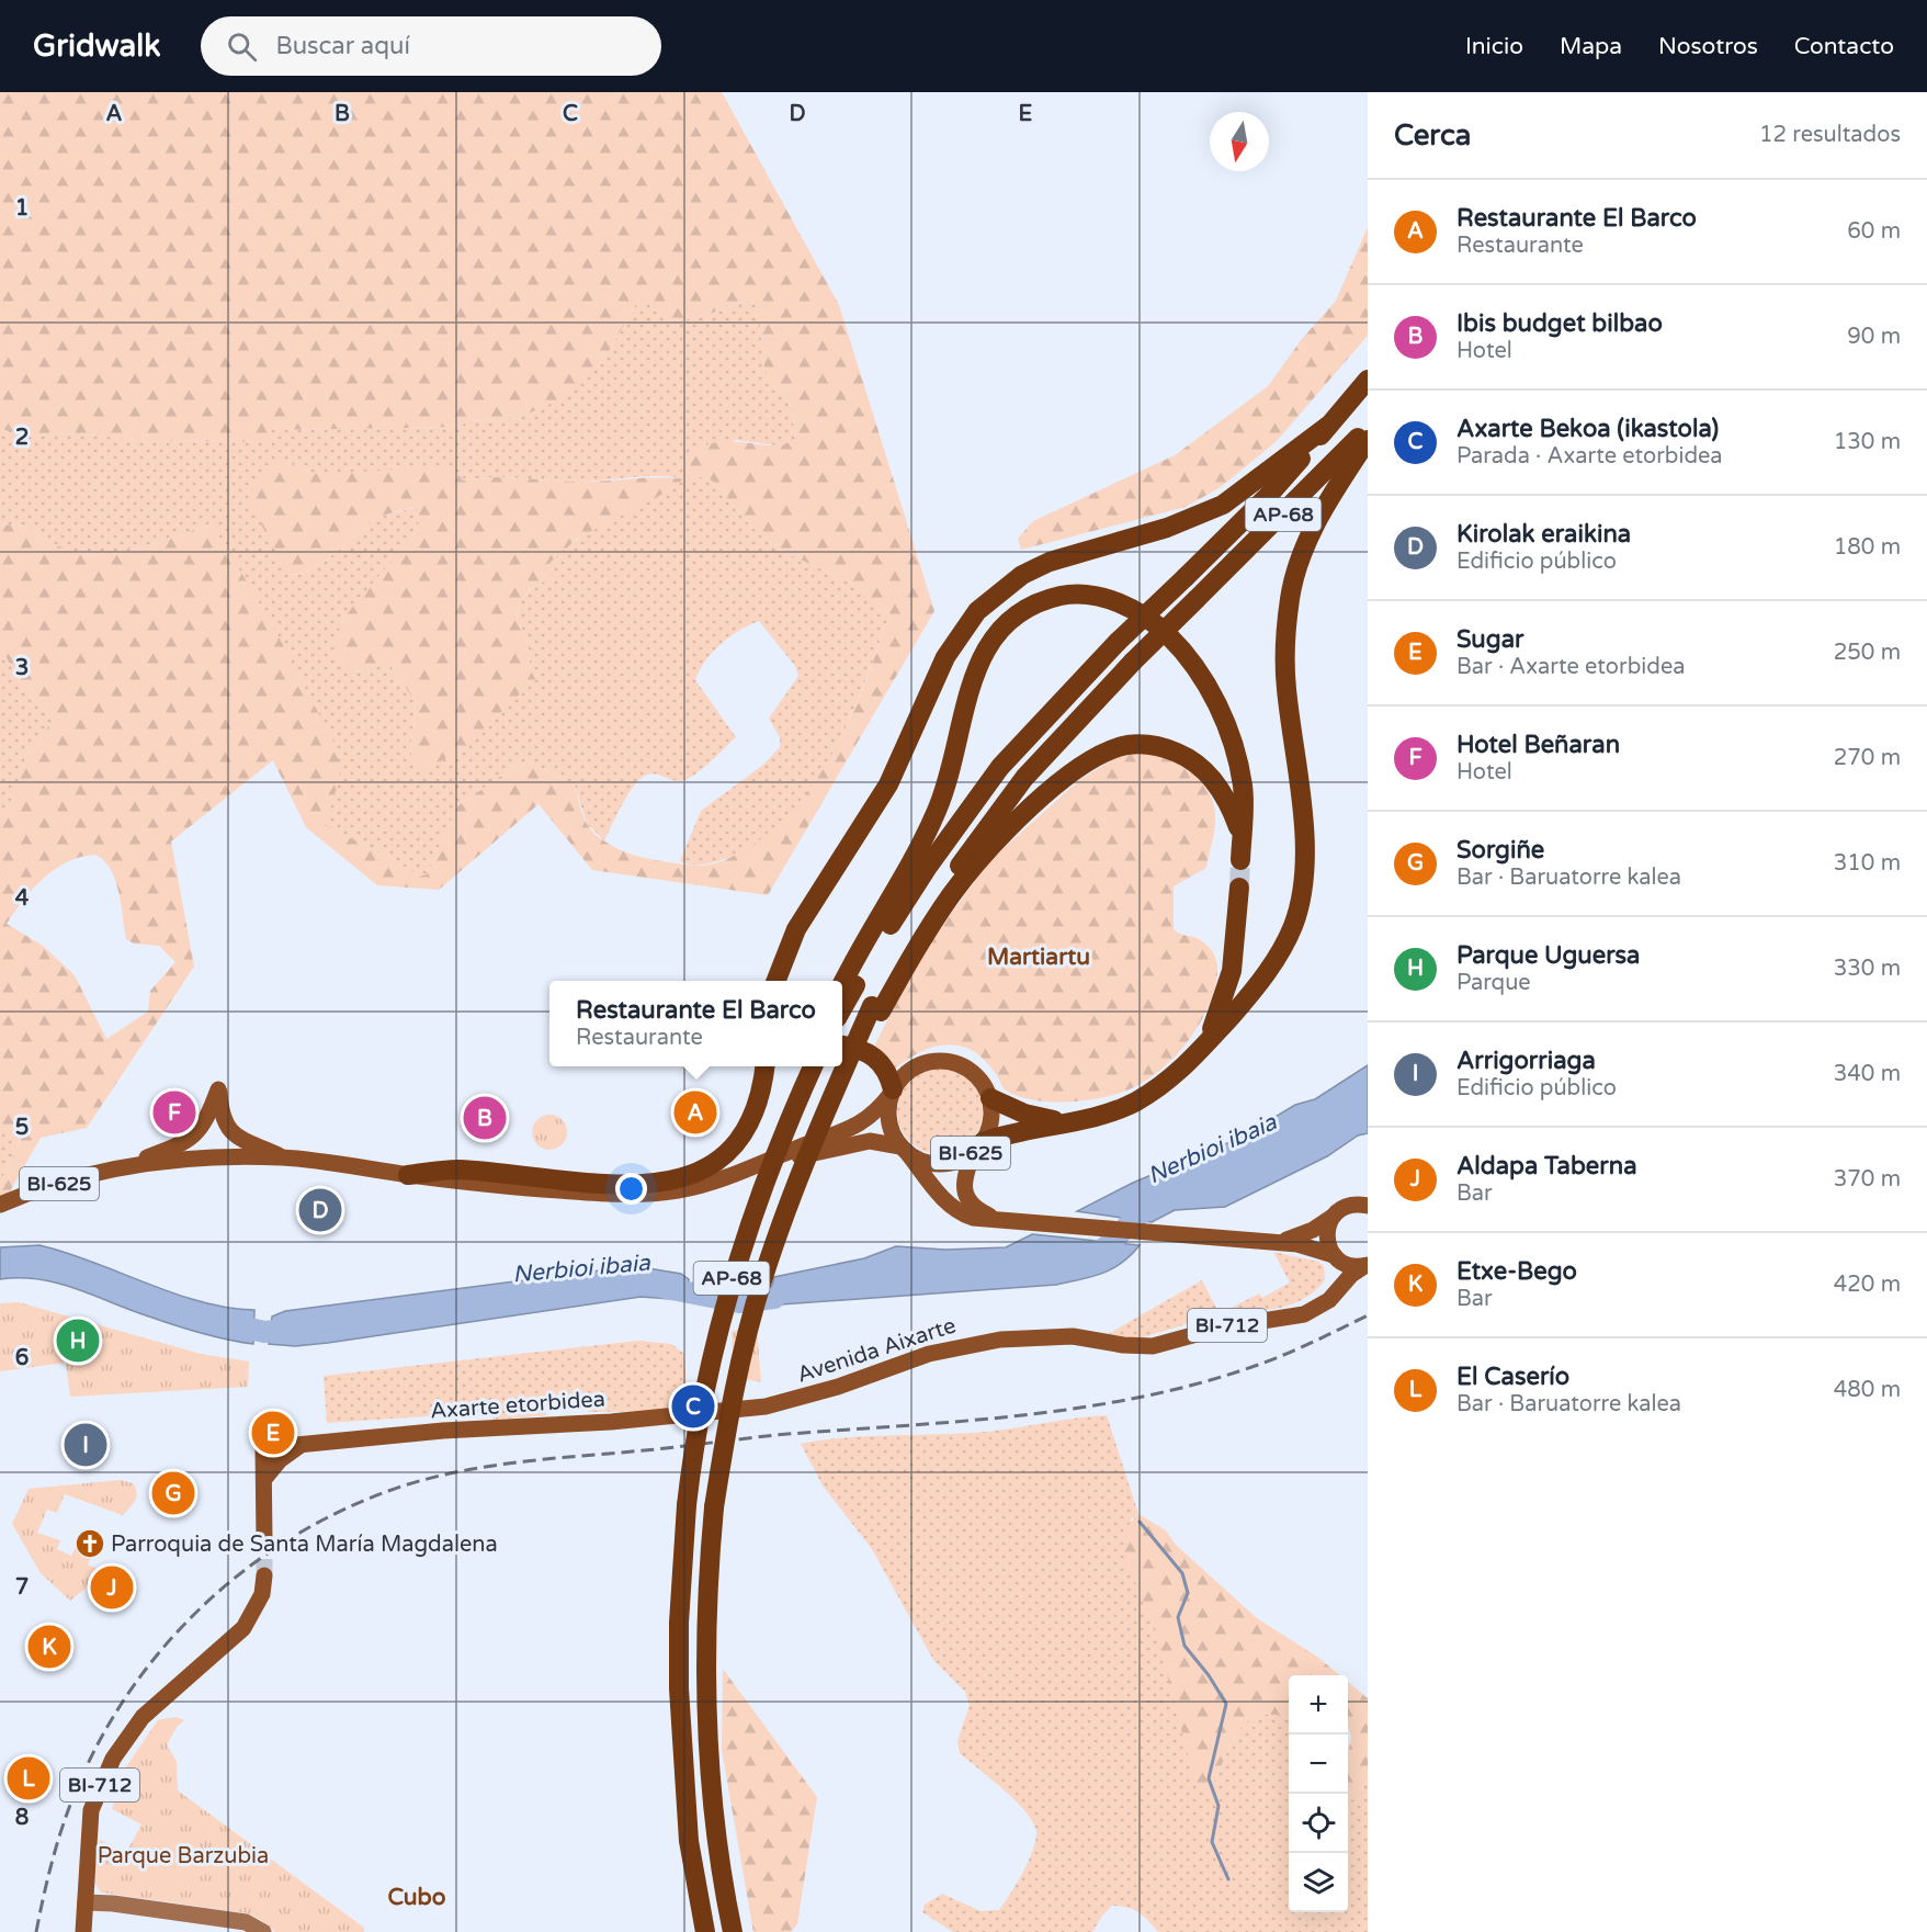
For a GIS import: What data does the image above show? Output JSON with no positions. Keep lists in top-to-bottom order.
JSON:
{
  "streets": {
    "highway": ["AP-68"],
    "main road": [
      "BI-625",
      "BI-712",
      "Avenida Aixarte",
      "Axarte etorbidea"
    ]
  },
  "crossings": [
    ["BI-712", "Axarte etorbidea"],
    ["Avenida Aixarte", "Axarte etorbidea"]
  ],
  "districts": ["Martiartu", "Cubo"],
  "water": ["Nerbioi ibaia"],
  "parks": ["Parque Barzubia"],
  "places": {
    "church": ["Parroquia de Santa María Magdalena"]
  },
  "north": "bottom",
  "page": {
    "header": "Gridwalk",
    "search": "Buscar aquí",
    "nav": [
      "Inicio",
      "Mapa",
      "Nosotros",
      "Contacto"
    ],
    "heading": ["Cerca", "12 resultados"],
    "list": [
      {
        "mark": "A",
        "name": "Restaurante El Barco",
        "note": "Restaurante",
        "value": "60 m"
      },
      {
        "mark": "B",
        "name": "Ibis budget bilbao",
        "note": "Hotel",
        "value": "90 m"
      },
      {
        "mark": "C",
        "name": "Axarte Bekoa (ikastola)",
        "note": "Parada · Axarte etorbidea",
        "value": "130 m"
      },
      {
        "mark": "D",
        "name": "Kirolak eraikina",
        "note": "Edificio público",
        "value": "180 m"
      },
      {
        "mark": "E",
        "name": "Sugar",
        "note": "Bar · Axarte etorbidea",
        "value": "250 m"
      },
      {
        "mark": "F",
        "name": "Hotel Beñaran",
        "note": "Hotel",
        "value": "270 m"
      },
      {
        "mark": "G",
        "name": "Sorgiñe",
        "note": "Bar · Baruatorre kalea",
        "value": "310 m"
      },
      {
        "mark": "H",
        "name": "Parque Uguersa",
        "note": "Parque",
        "value": "330 m"
      },
      {
        "mark": "I",
        "name": "Arrigorriaga",
        "note": "Edificio público",
        "value": "340 m"
      },
      {
        "mark": "J",
        "name": "Aldapa Taberna",
        "note": "Bar",
        "value": "370 m"
      },
      {
        "mark": "K",
        "name": "Etxe-Bego",
        "note": "Bar",
        "value": "420 m"
      },
      {
        "mark": "L",
        "name": "El Caserío",
        "note": "Bar · Baruatorre kalea",
        "value": "480 m"
      }
    ],
    "popup": ["Restaurante El Barco", "Restaurante"],
    "pins": [
      "A",
      "F",
      "B",
      "D",
      "H",
      "C",
      "E",
      "I",
      "G",
      "J",
      "K",
      "L"
    ],
    "map_buttons": ["+", "−"]
  },
  "grid": {
    "columns": [
      "A",
      "B",
      "C",
      "D",
      "E"
    ],
    "rows": [
      "1",
      "2",
      "3",
      "4",
      "5",
      "6",
      "7",
      "8"
    ]
  }
}
